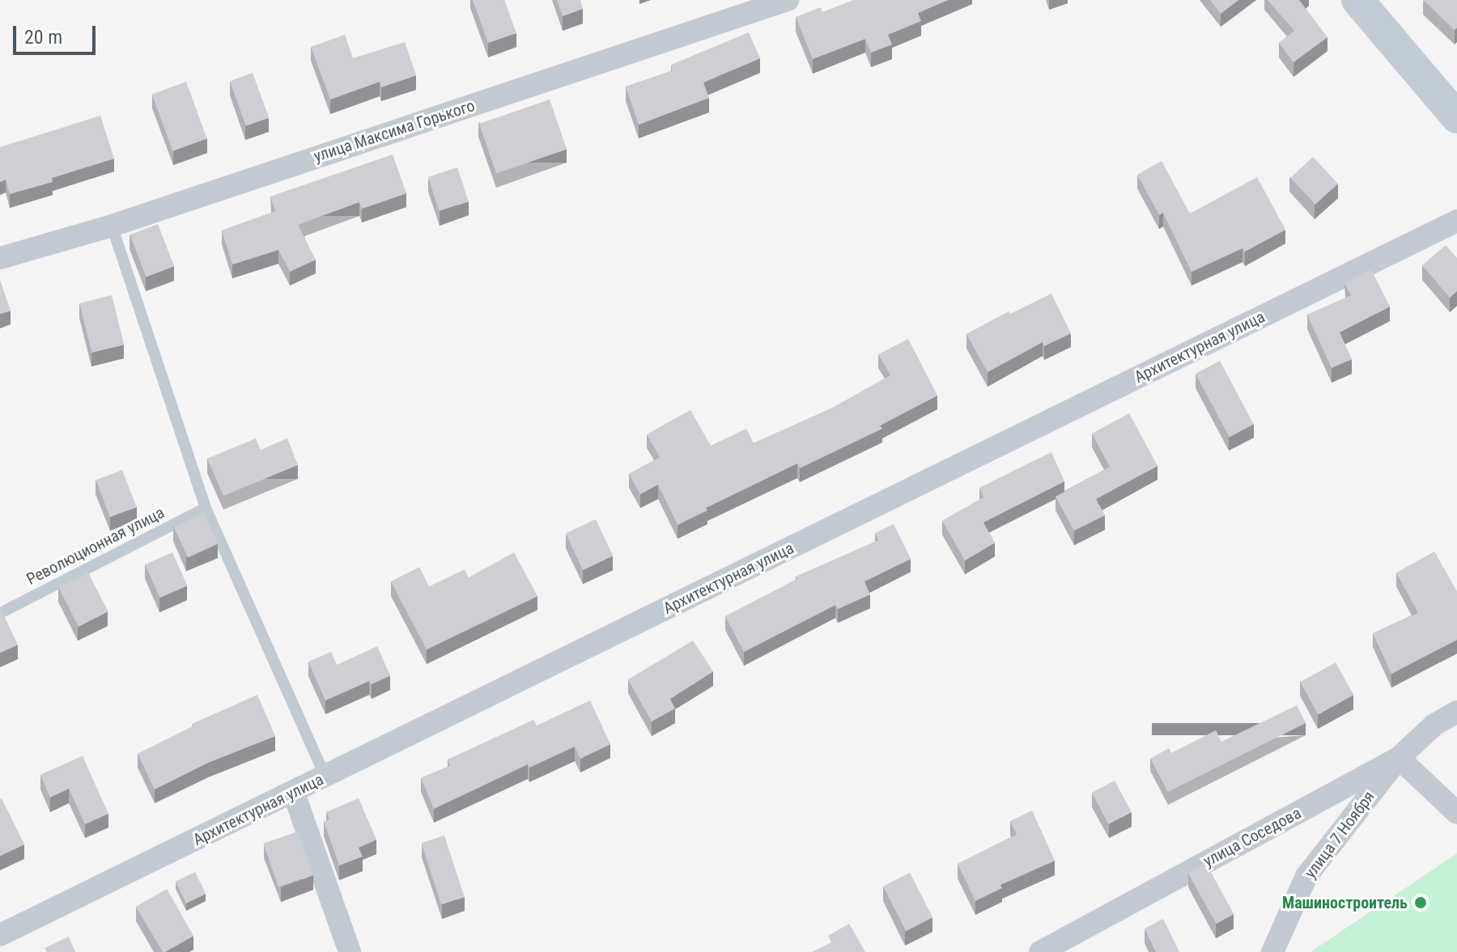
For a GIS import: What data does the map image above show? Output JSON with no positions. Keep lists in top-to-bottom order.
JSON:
{
  "streets": {
    "street": [
      "улица Максима Горького",
      "Архитектурная улица",
      "улица 7 Ноября",
      "улица Соседова"
    ],
    "lane": ["Революционная улица"]
  },
  "crossings": [
    ["улица 7 Ноября", "улица Соседова"]
  ],
  "places": ["Машиностроитель"],
  "scale_bar": "20 m"
}
